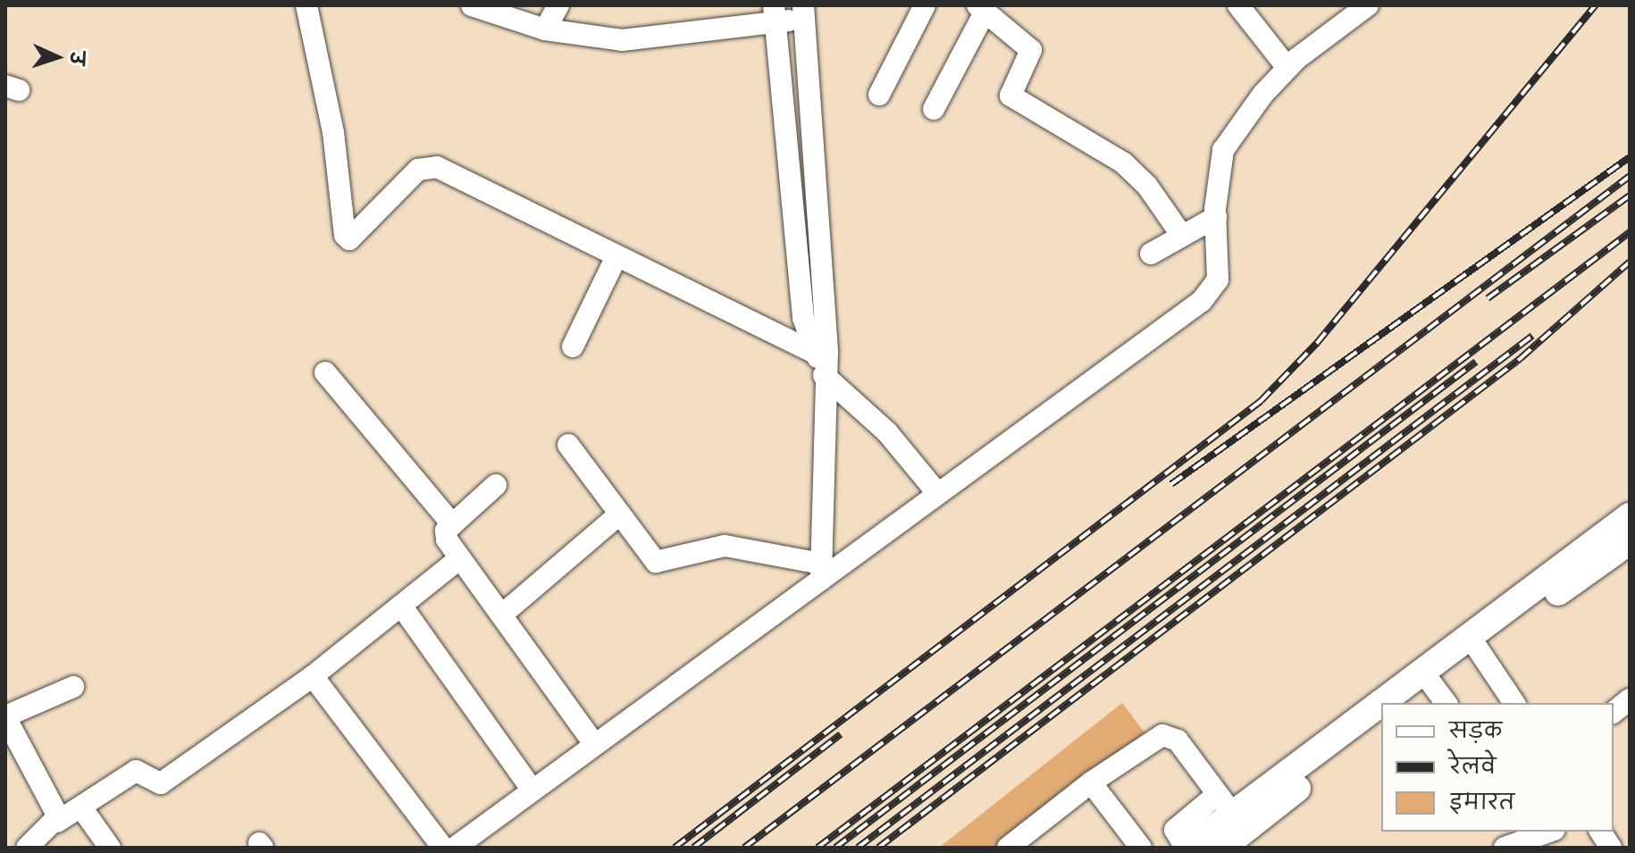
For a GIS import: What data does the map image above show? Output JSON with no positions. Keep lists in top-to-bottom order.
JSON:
{
  "legend": ["सड़क", "रेलवे", "इमारत"],
  "north": "right"
}
